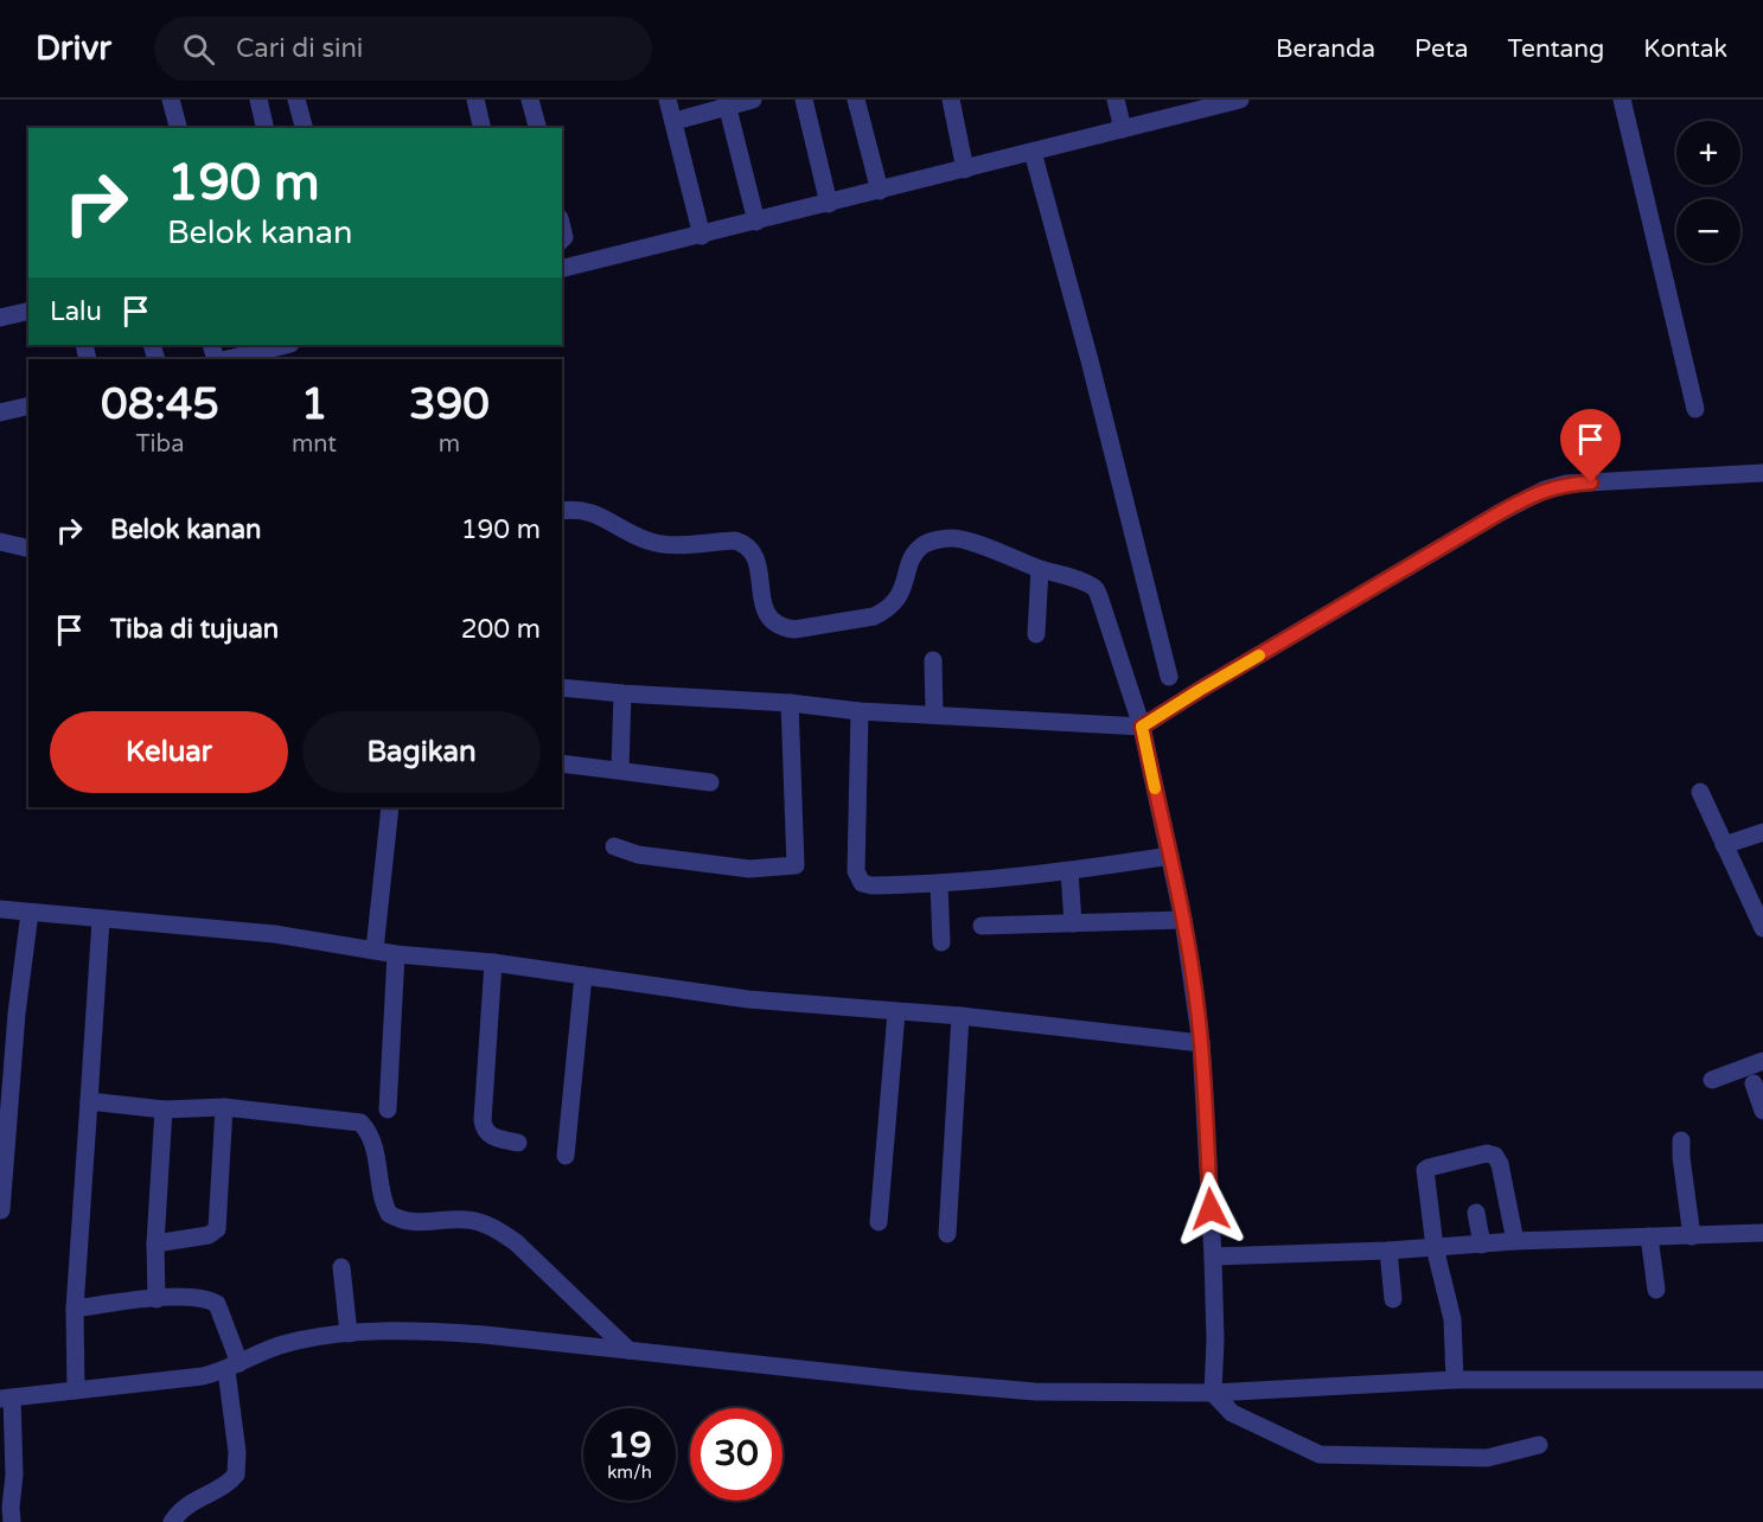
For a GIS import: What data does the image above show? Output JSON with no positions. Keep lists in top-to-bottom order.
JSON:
{
  "page": {
    "header": "Drivr",
    "search": "Cari di sini",
    "nav": [
      "Beranda",
      "Peta",
      "Tentang",
      "Kontak"
    ],
    "map_buttons": ["+", "−"],
    "turn": ["190 m", "Belok kanan"],
    "then": "Lalu",
    "eta": [
      "08:45",
      "Tiba",
      "1",
      "mnt",
      "390",
      "m"
    ],
    "list": [
      {
        "name": "Belok kanan",
        "value": "190 m"
      },
      {
        "name": "Tiba di tujuan",
        "value": "200 m"
      }
    ],
    "buttons": ["Keluar", "Bagikan"],
    "speed": "19 km/h",
    "limit": "30"
  }
}
